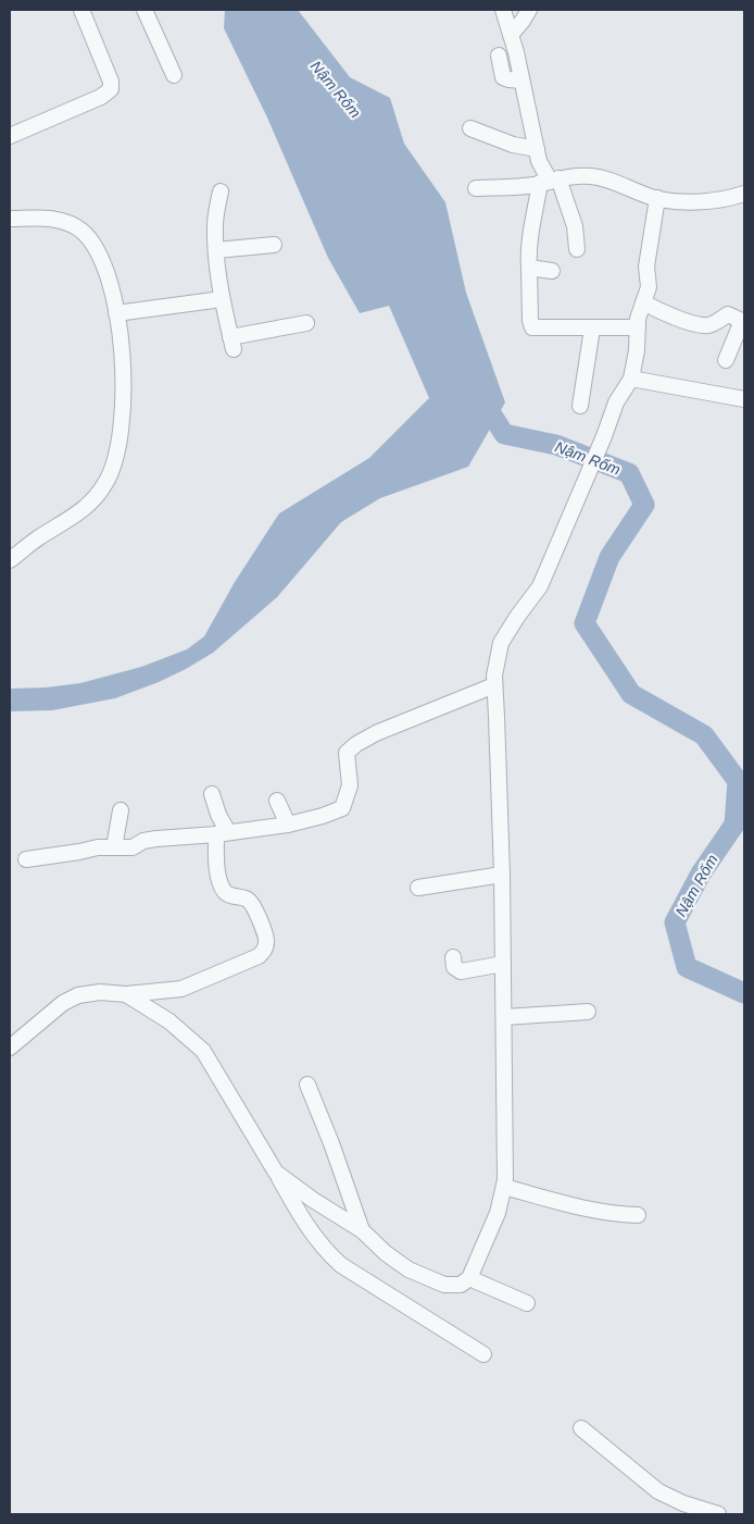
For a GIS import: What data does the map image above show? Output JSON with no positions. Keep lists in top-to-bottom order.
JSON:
{
  "water": ["Nậm Rốm"]
}
